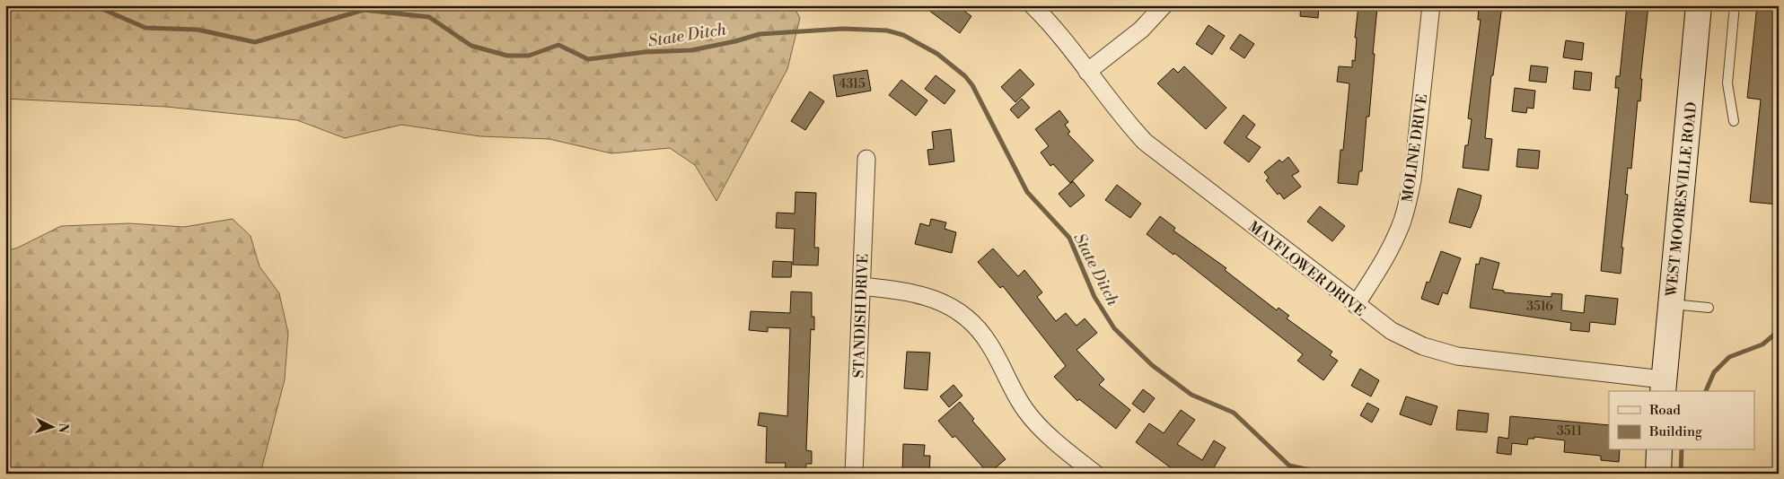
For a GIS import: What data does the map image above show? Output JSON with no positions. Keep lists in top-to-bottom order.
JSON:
{
  "streets": {
    "main road": ["WEST MOORESVILLE ROAD"],
    "street": ["MOLINE DRIVE", "MAYFLOWER DRIVE", "STANDISH DRIVE"]
  },
  "crossings": [
    ["MOLINE DRIVE", "MAYFLOWER DRIVE"],
    ["WEST MOORESVILLE ROAD", "MAYFLOWER DRIVE"]
  ],
  "water": ["State Ditch"],
  "house_numbers": ["4315", "3516", "3511"],
  "legend": ["Road", "Building"],
  "north": "right"
}
